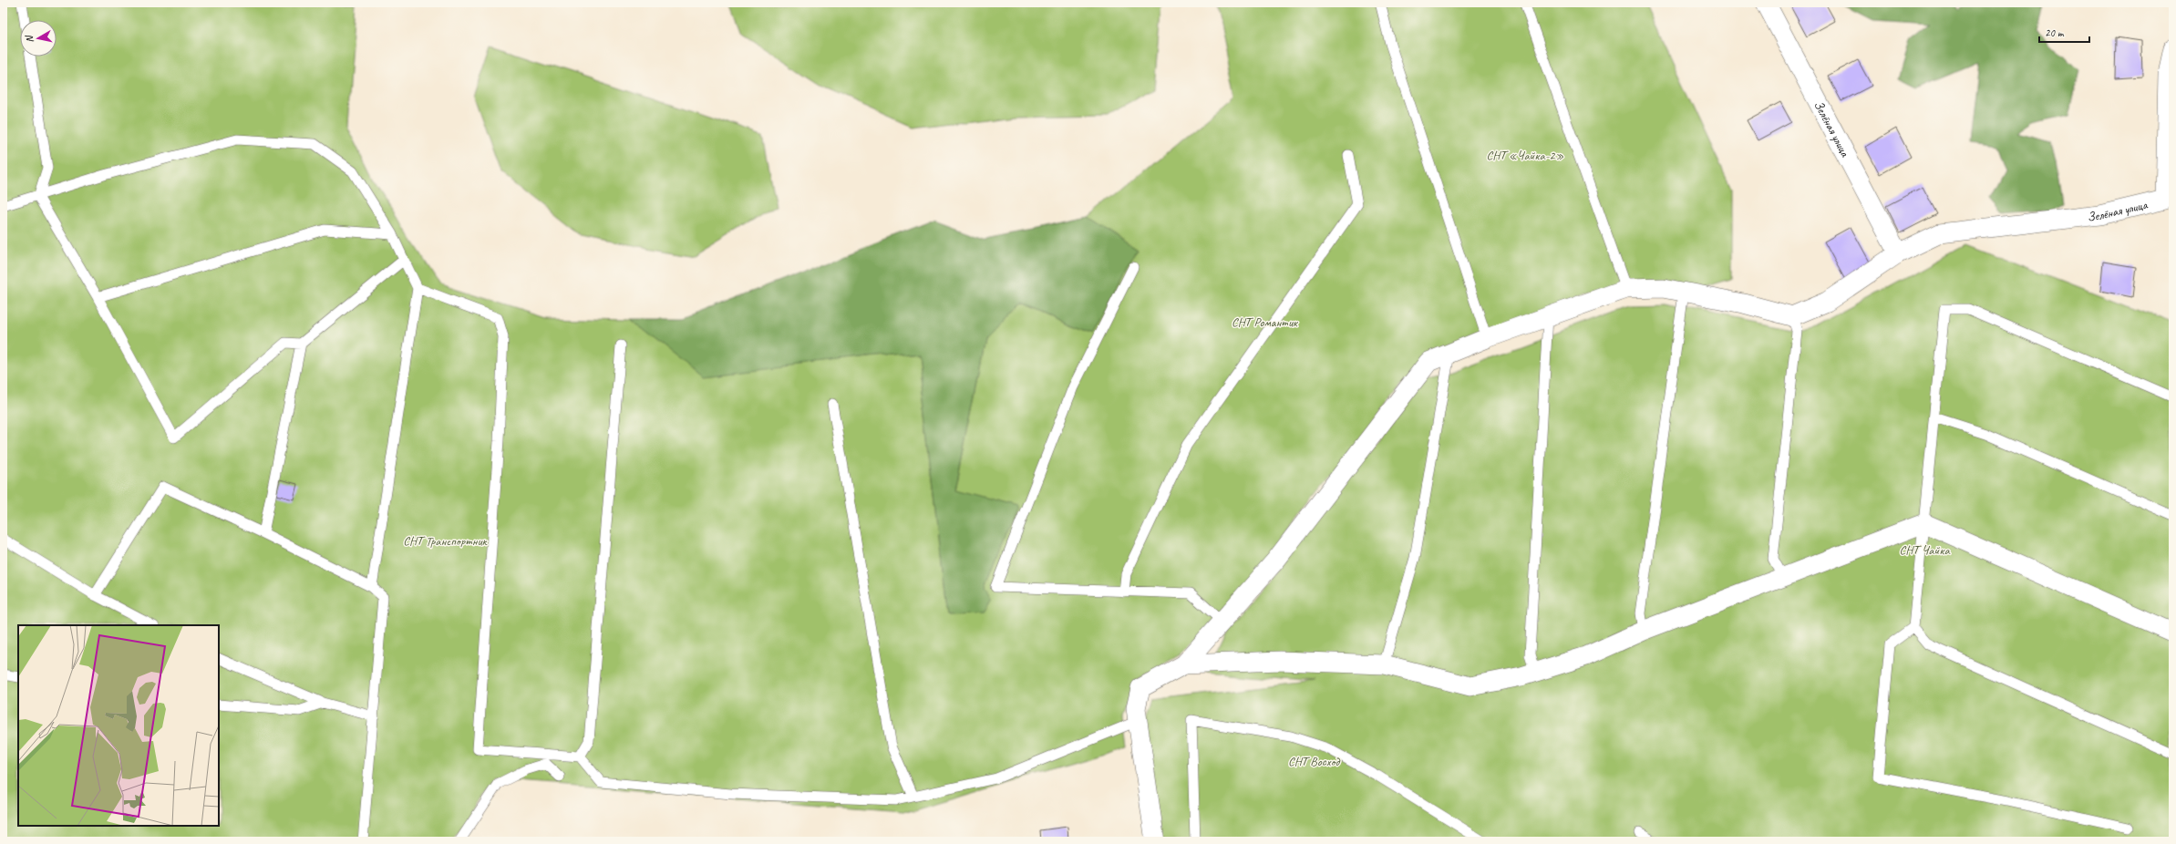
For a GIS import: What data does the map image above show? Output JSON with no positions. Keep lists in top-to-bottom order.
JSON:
{
  "streets": {
    "street": ["Зелёная улица"]
  },
  "parks": [
    "СНТ «Чайка-2»",
    "СНТ Романтик",
    "СНТ Транспортник",
    "СНТ Чайка",
    "СНТ Восход"
  ],
  "scale_bar": "20 m",
  "north": "left"
}
